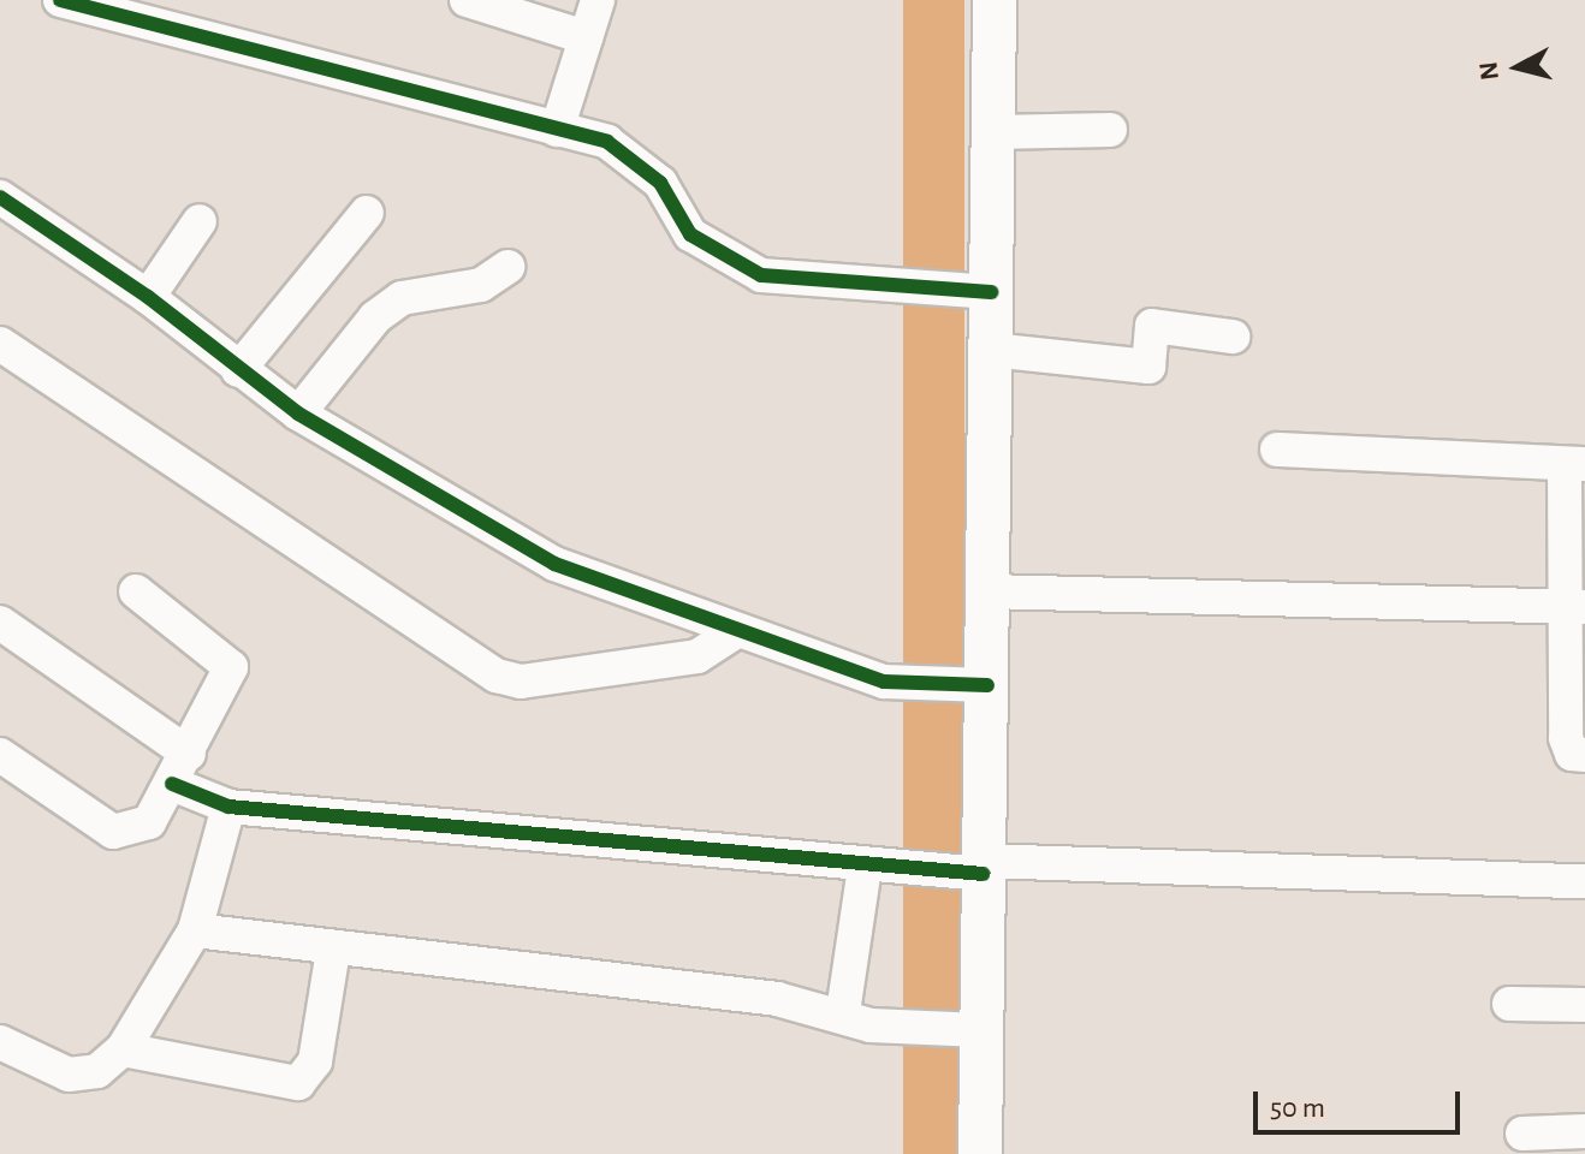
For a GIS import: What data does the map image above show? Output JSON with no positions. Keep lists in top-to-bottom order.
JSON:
{
  "scale_bar": "50 m",
  "north": "left"
}
